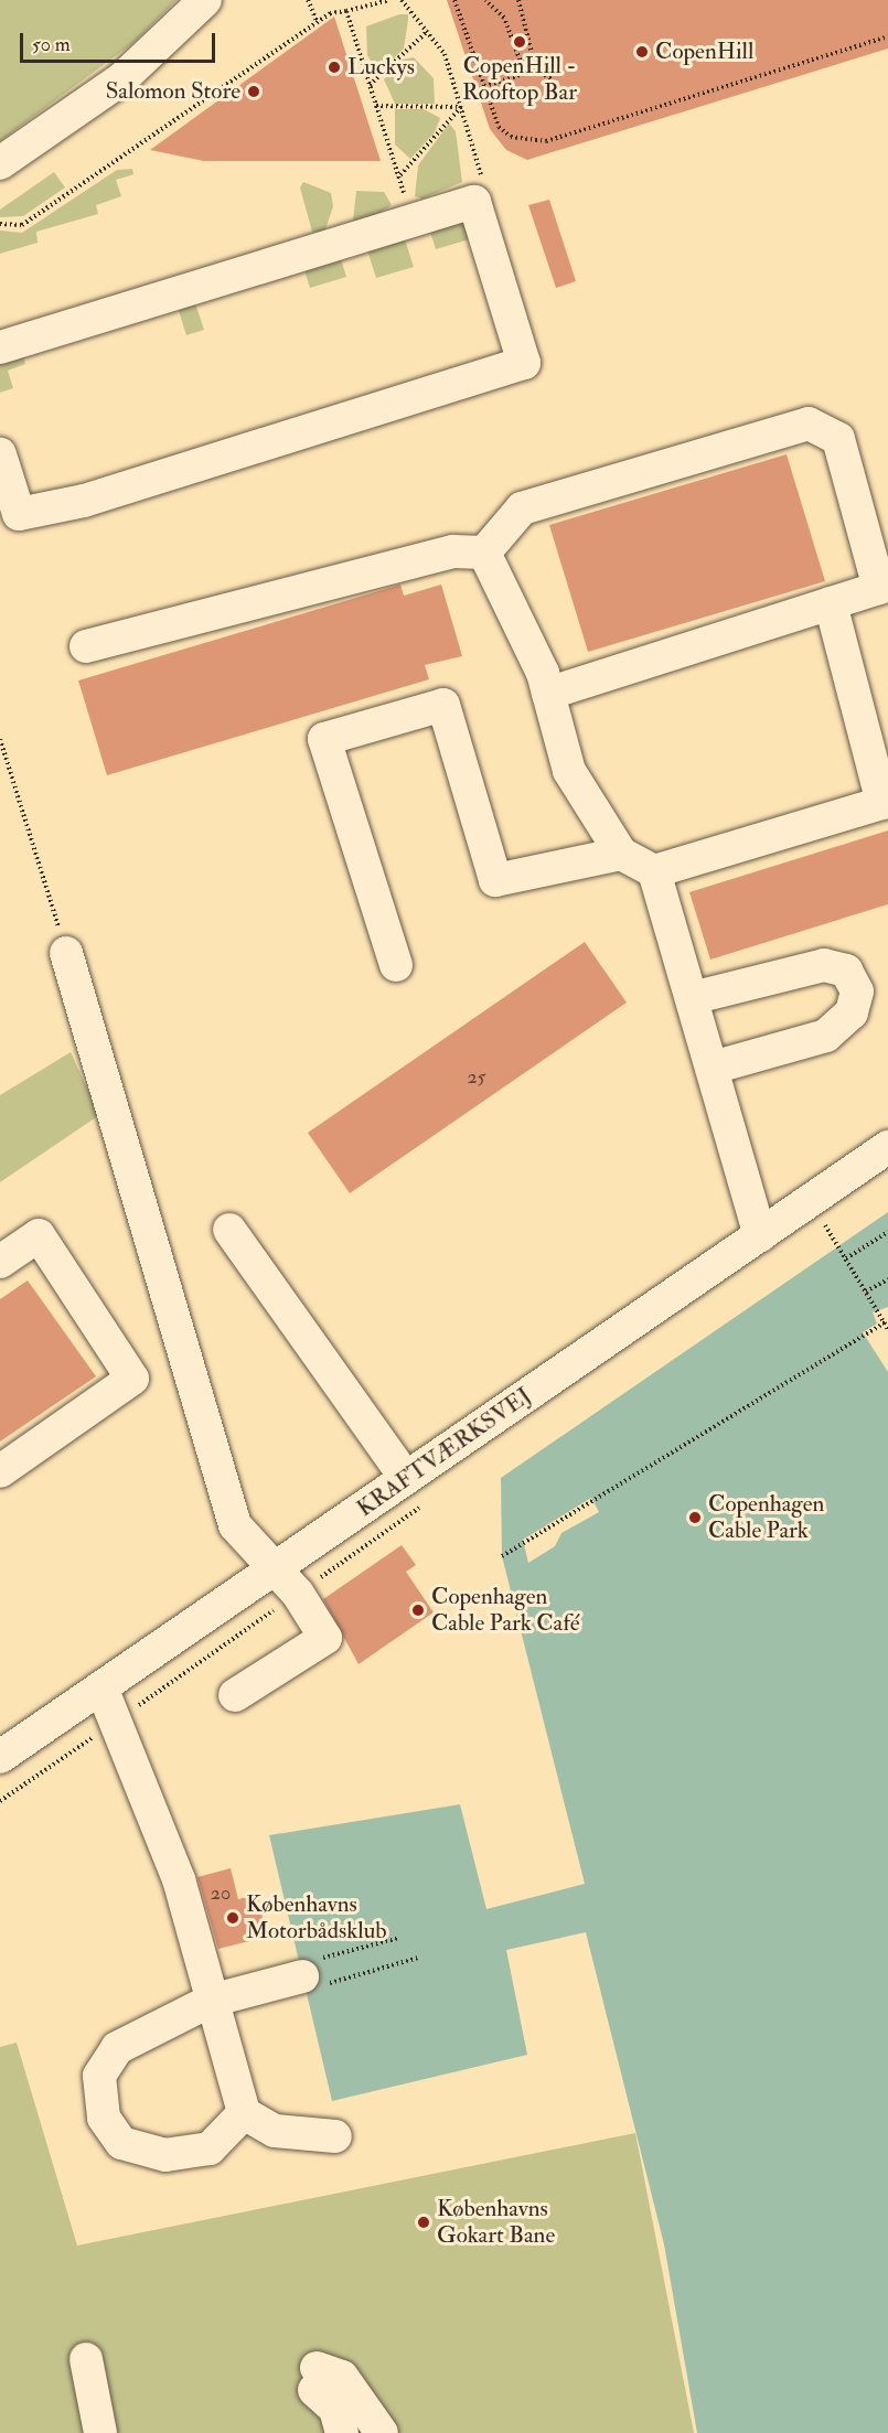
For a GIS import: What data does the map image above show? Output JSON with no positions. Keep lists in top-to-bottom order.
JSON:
{
  "streets": {
    "street": ["KRAFTVÆRKSVEJ"]
  },
  "places": [
    "CopenHill - Rooftop Bar",
    "CopenHill",
    "Luckys",
    "Salomon Store",
    "Copenhagen Cable Park",
    "Copenhagen Cable Park Café",
    "Københavns Motorbådsklub",
    "Københavns Gokart Bane"
  ],
  "house_numbers": ["25", "20"],
  "scale_bar": "50 m"
}
